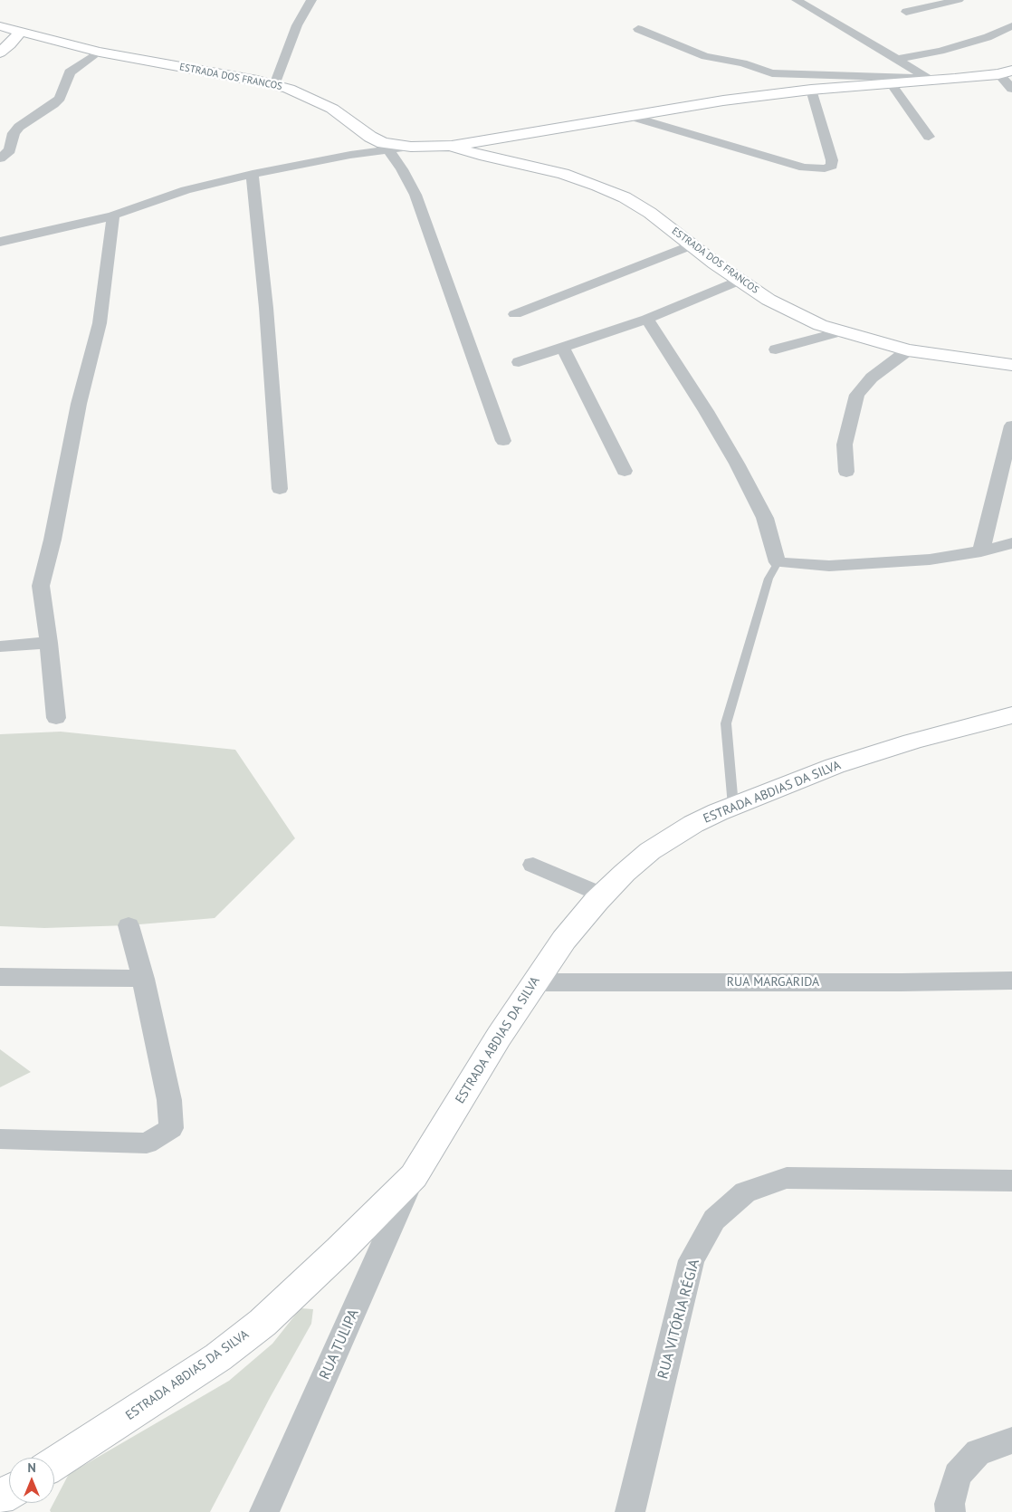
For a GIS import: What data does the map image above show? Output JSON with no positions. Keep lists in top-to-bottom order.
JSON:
{
  "streets": {
    "street": [
      "ESTRADA DOS FRANCOS",
      "ESTRADA ABDIAS DA SILVA",
      "RUA MARGARIDA",
      "RUA VITÓRIA RÉGIA",
      "RUA TULIPA"
    ]
  },
  "crossings": [
    ["ESTRADA ABDIAS DA SILVA", "RUA MARGARIDA"],
    ["ESTRADA ABDIAS DA SILVA", "RUA TULIPA"]
  ],
  "north": "top"
}
